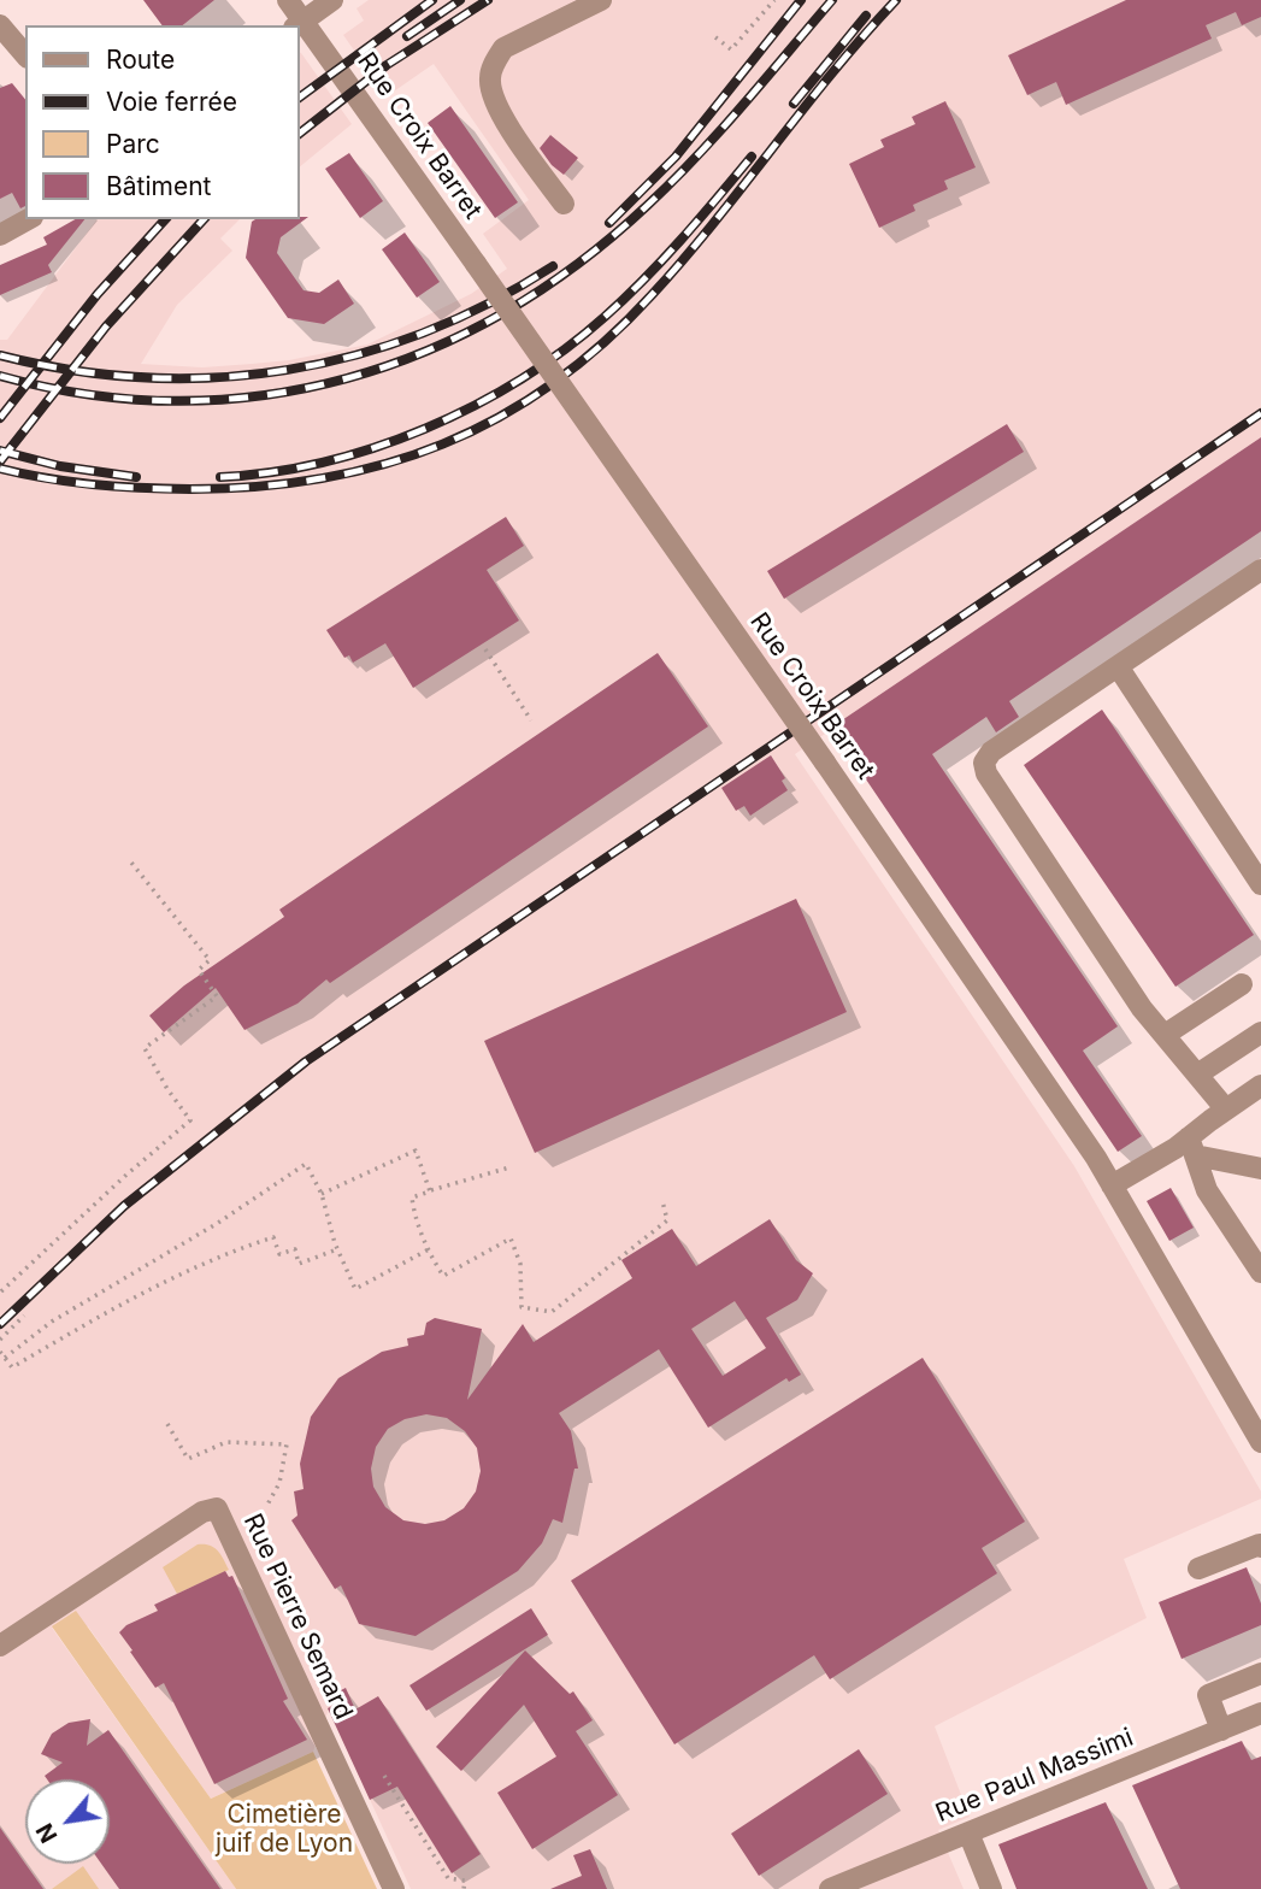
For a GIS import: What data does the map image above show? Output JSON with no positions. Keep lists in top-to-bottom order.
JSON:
{
  "streets": {
    "street": ["Rue Croix Barret", "Rue Pierre Semard", "Rue Paul Massimi"]
  },
  "parks": ["Cimetière juif de Lyon"],
  "legend": [
    "Route",
    "Voie ferrée",
    "Parc",
    "Bâtiment"
  ],
  "north": "bottom left"
}
